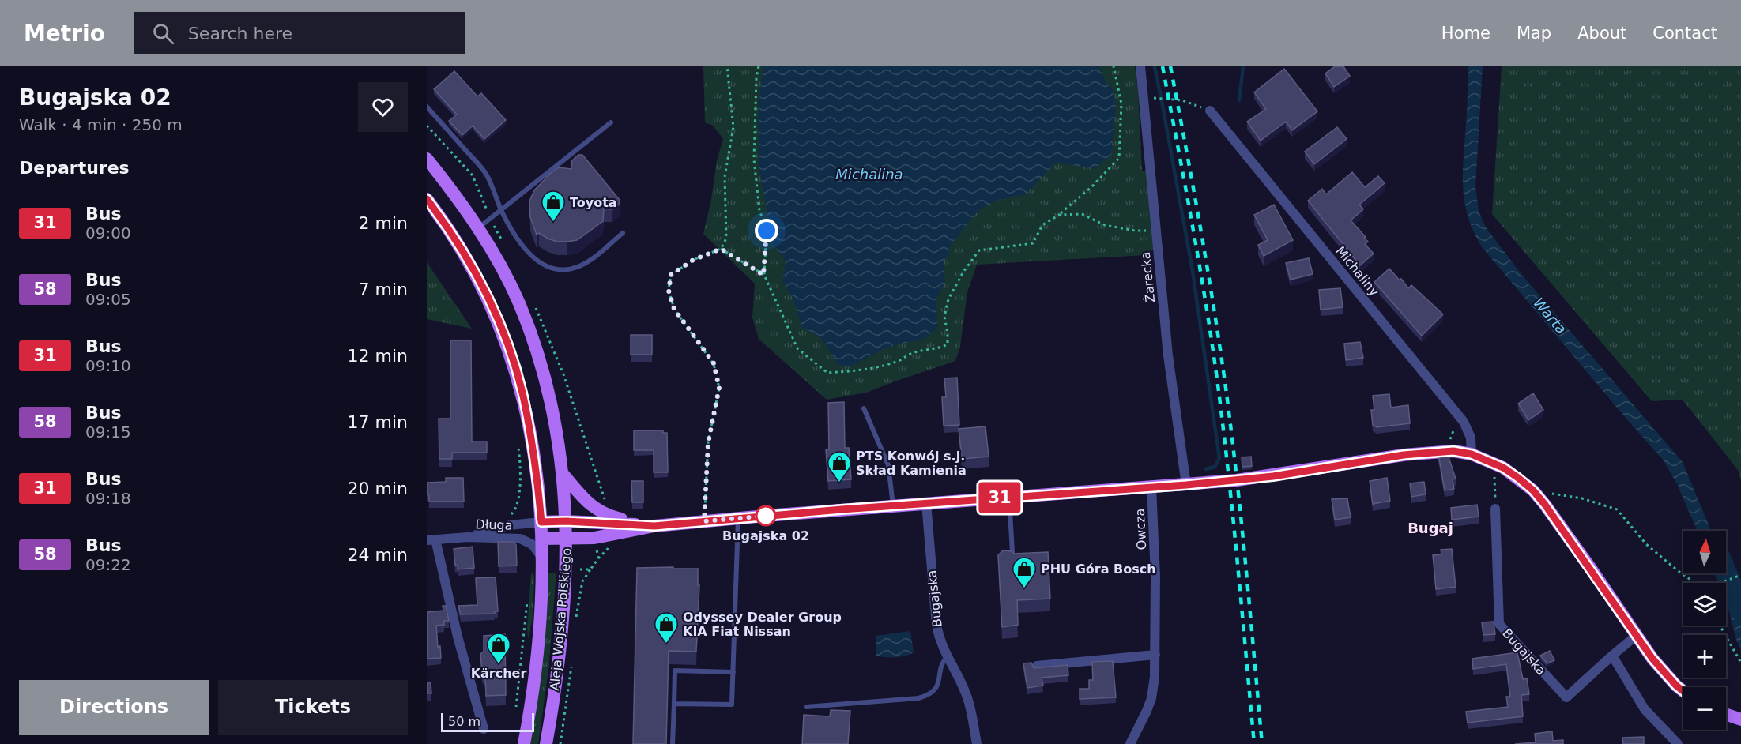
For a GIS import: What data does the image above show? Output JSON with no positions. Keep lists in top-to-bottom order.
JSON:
{
  "streets": {
    "main road": ["Aleja Wojska Polskiego"],
    "street": [
      "Michaliny",
      "Żarecka",
      "Długa",
      "Owcza",
      "Bugajska"
    ]
  },
  "crossings": [
    ["Długa", "Aleja Wojska Polskiego"]
  ],
  "districts": ["Bugaj"],
  "water": ["Michalina", "Warta"],
  "places": {
    "shop": [
      "Toyota",
      "PTS Konwój s.j. Skład Kamienia",
      "PHU Góra Bosch",
      "Odyssey Dealer Group KIA Fiat Nissan",
      "Kärcher"
    ],
    "other": ["Bugajska 02"]
  },
  "lines": ["bus line 31"],
  "scale_bar": "50 m",
  "north": "top",
  "page": {
    "header": "Metrio",
    "search": "Search here",
    "nav": [
      "Home",
      "Map",
      "About",
      "Contact"
    ],
    "heading": [
      ["Bugajska 02", "Walk · 4 min · 250 m"],
      "Departures"
    ],
    "on_map": "31",
    "list": [
      {
        "mark": "31",
        "name": "Bus",
        "note": "09:00",
        "value": "2 min"
      },
      {
        "mark": "58",
        "name": "Bus",
        "note": "09:05",
        "value": "7 min"
      },
      {
        "mark": "31",
        "name": "Bus",
        "note": "09:10",
        "value": "12 min"
      },
      {
        "mark": "58",
        "name": "Bus",
        "note": "09:15",
        "value": "17 min"
      },
      {
        "mark": "31",
        "name": "Bus",
        "note": "09:18",
        "value": "20 min"
      },
      {
        "mark": "58",
        "name": "Bus",
        "note": "09:22",
        "value": "24 min"
      }
    ],
    "map_buttons": ["+", "−"],
    "buttons": ["Directions", "Tickets"],
    "scale": "50 m"
  }
}
